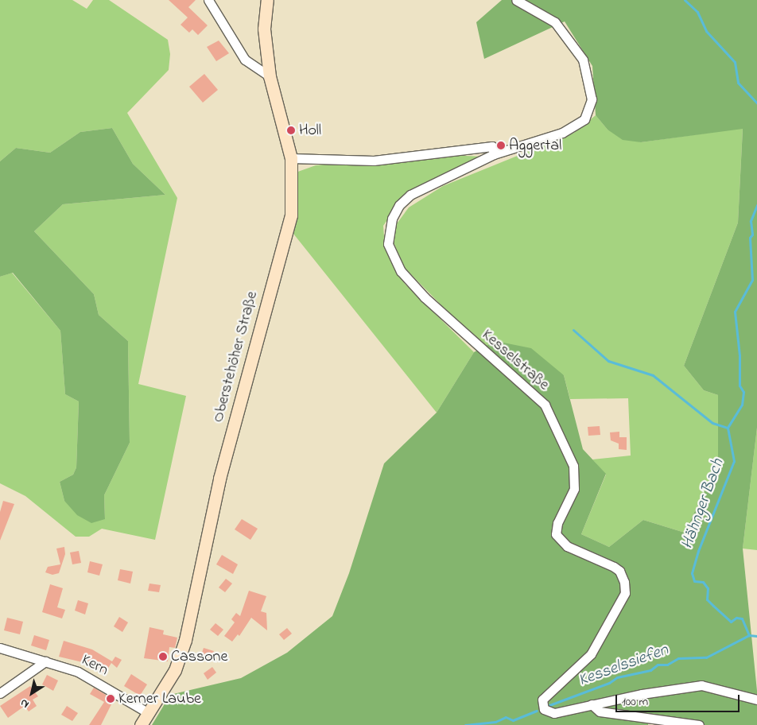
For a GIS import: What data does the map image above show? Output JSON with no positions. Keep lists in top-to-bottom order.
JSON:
{
  "streets": {
    "street": ["Oberstehöher Straße", "Kesselstraße", "Kern"]
  },
  "crossings": [
    ["Oberstehöher Straße", "Kern"]
  ],
  "water": ["Hähnger Bach", "Kesselssiefen"],
  "places": [
    "Holl",
    "Aggertal",
    "Cassone",
    "Kerner Laube"
  ],
  "scale_bar": "100 m",
  "north": "bottom left"
}
